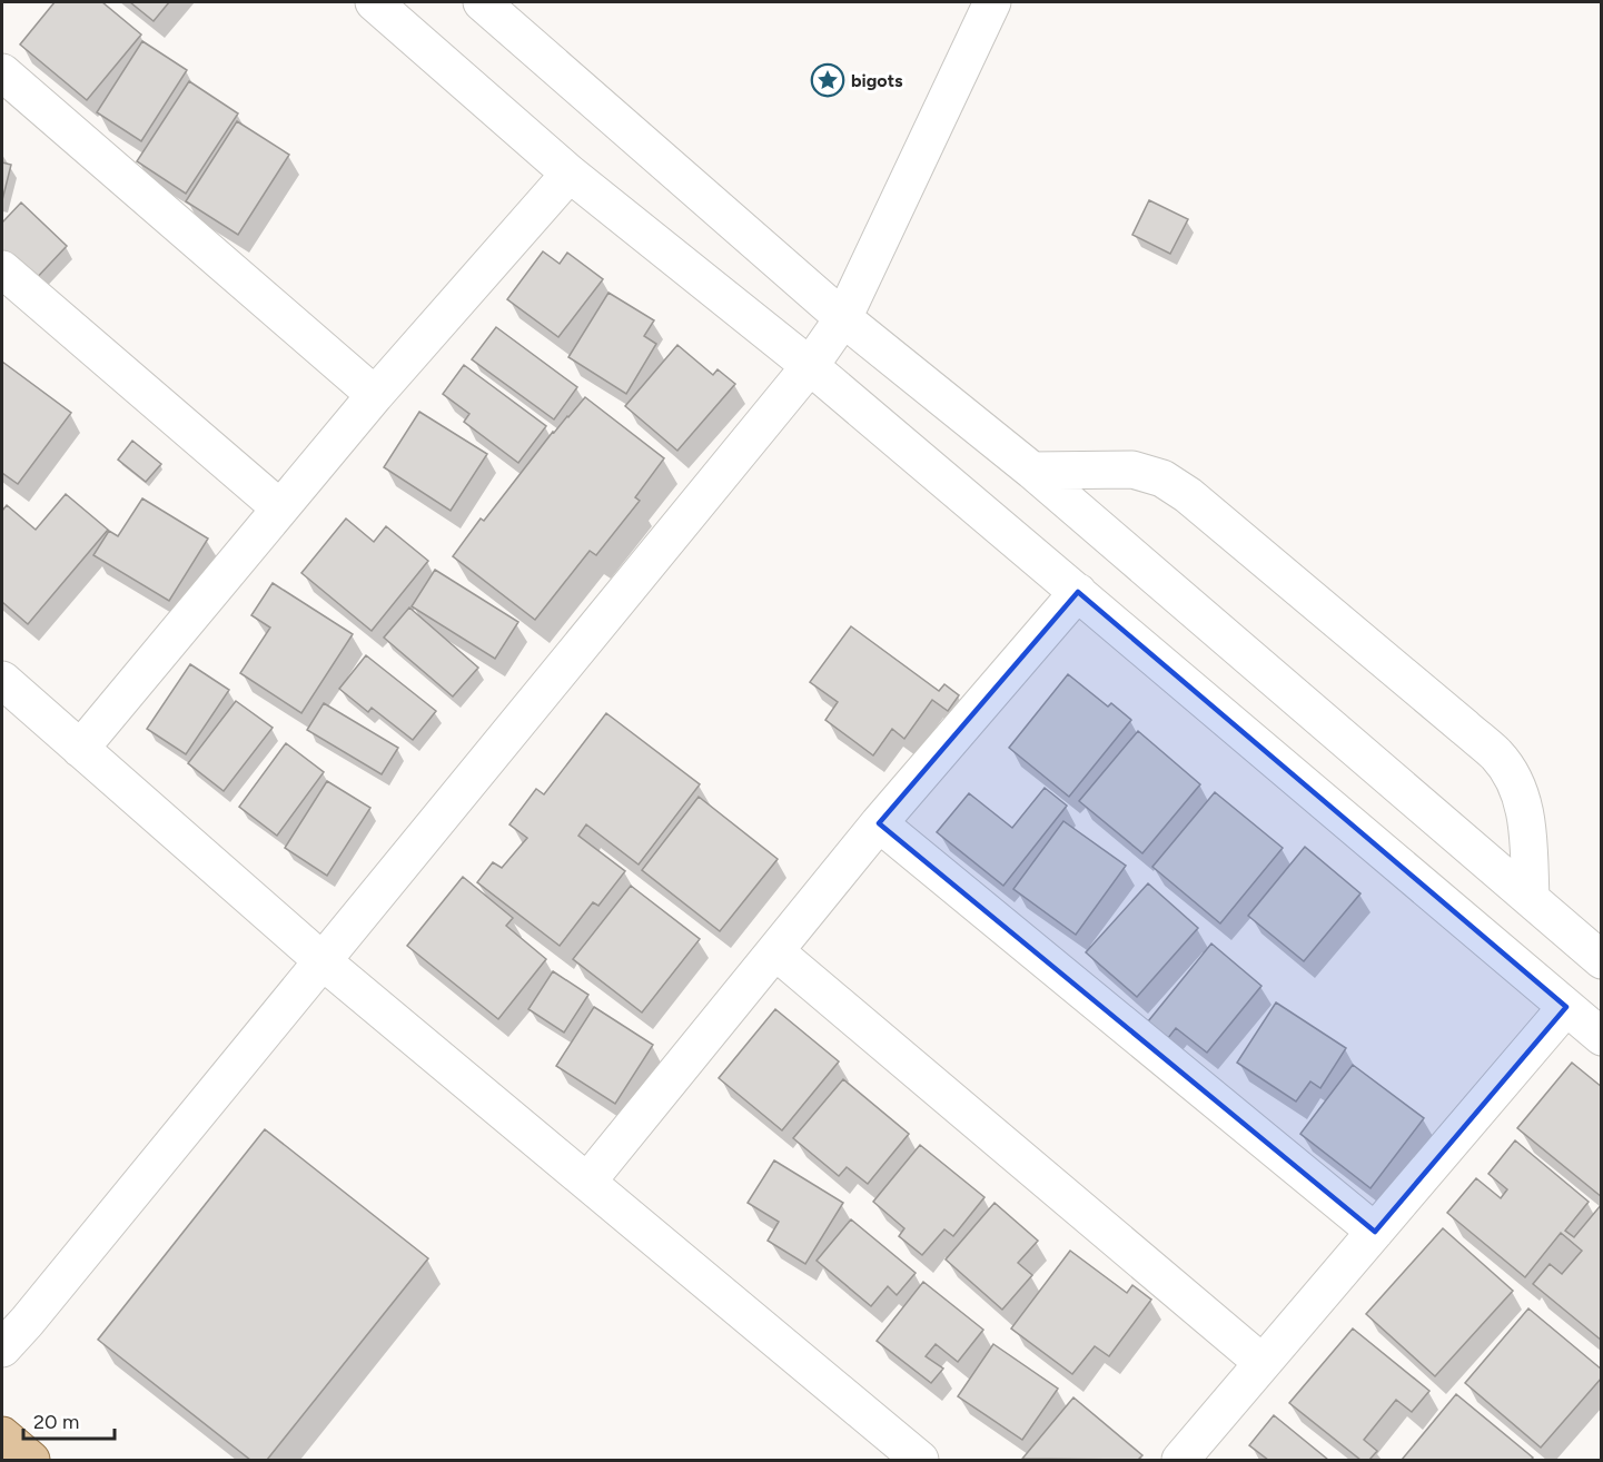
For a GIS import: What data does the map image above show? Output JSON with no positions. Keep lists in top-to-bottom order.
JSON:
{
  "places": {
    "place": ["bigots"]
  },
  "scale_bar": "20 m"
}
